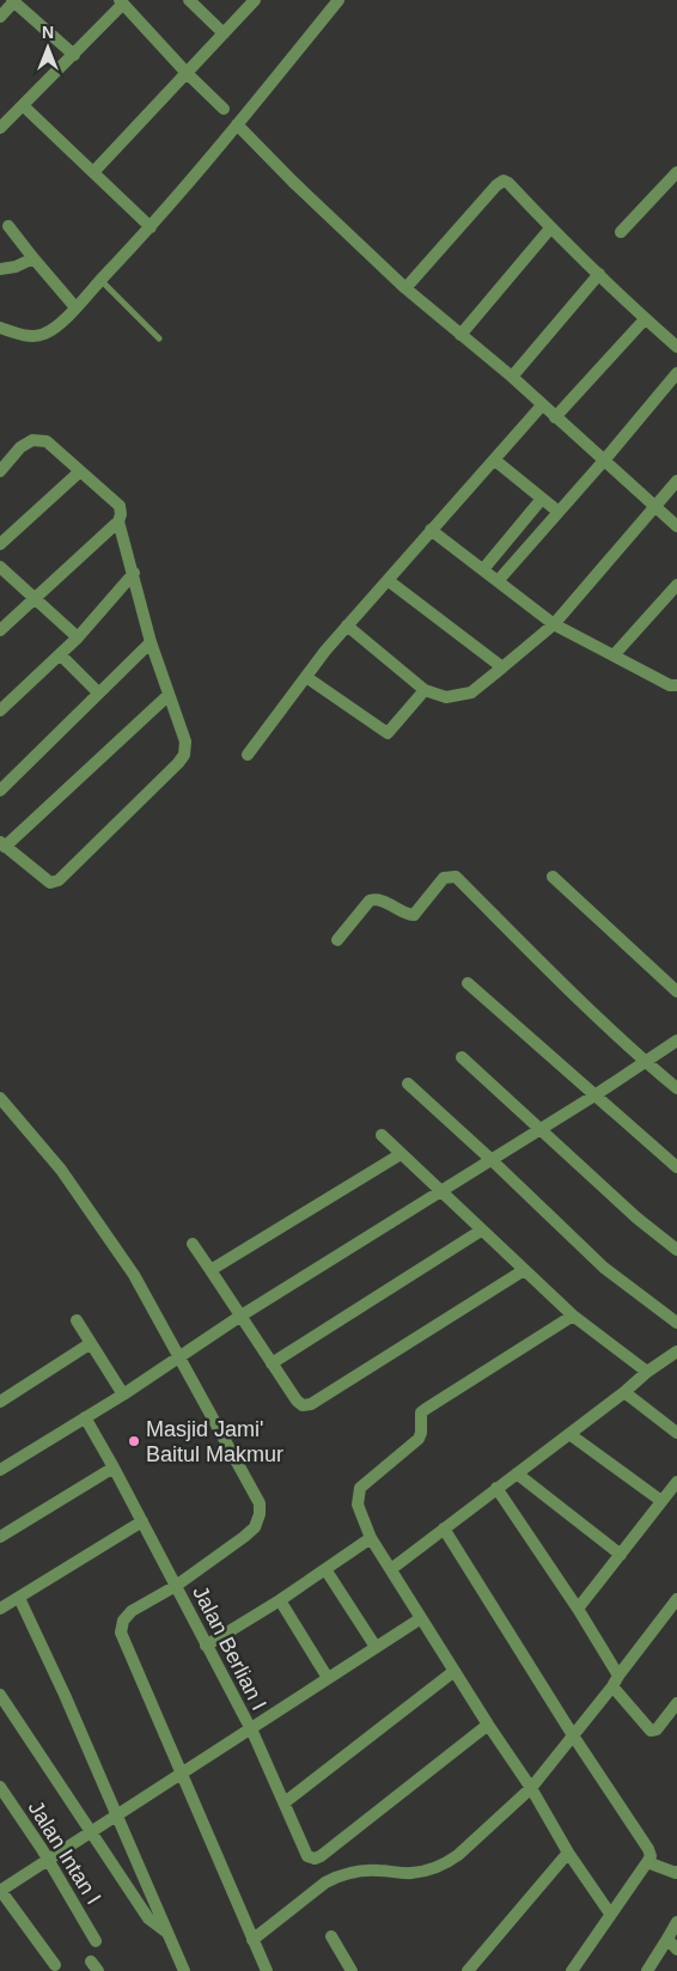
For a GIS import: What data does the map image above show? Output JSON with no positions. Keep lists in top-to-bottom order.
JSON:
{
  "streets": {
    "street": ["Jalan Berlian I", "Jalan Intan I"]
  },
  "places": ["Masjid Jami' Baitul Makmur"],
  "north": "top"
}
